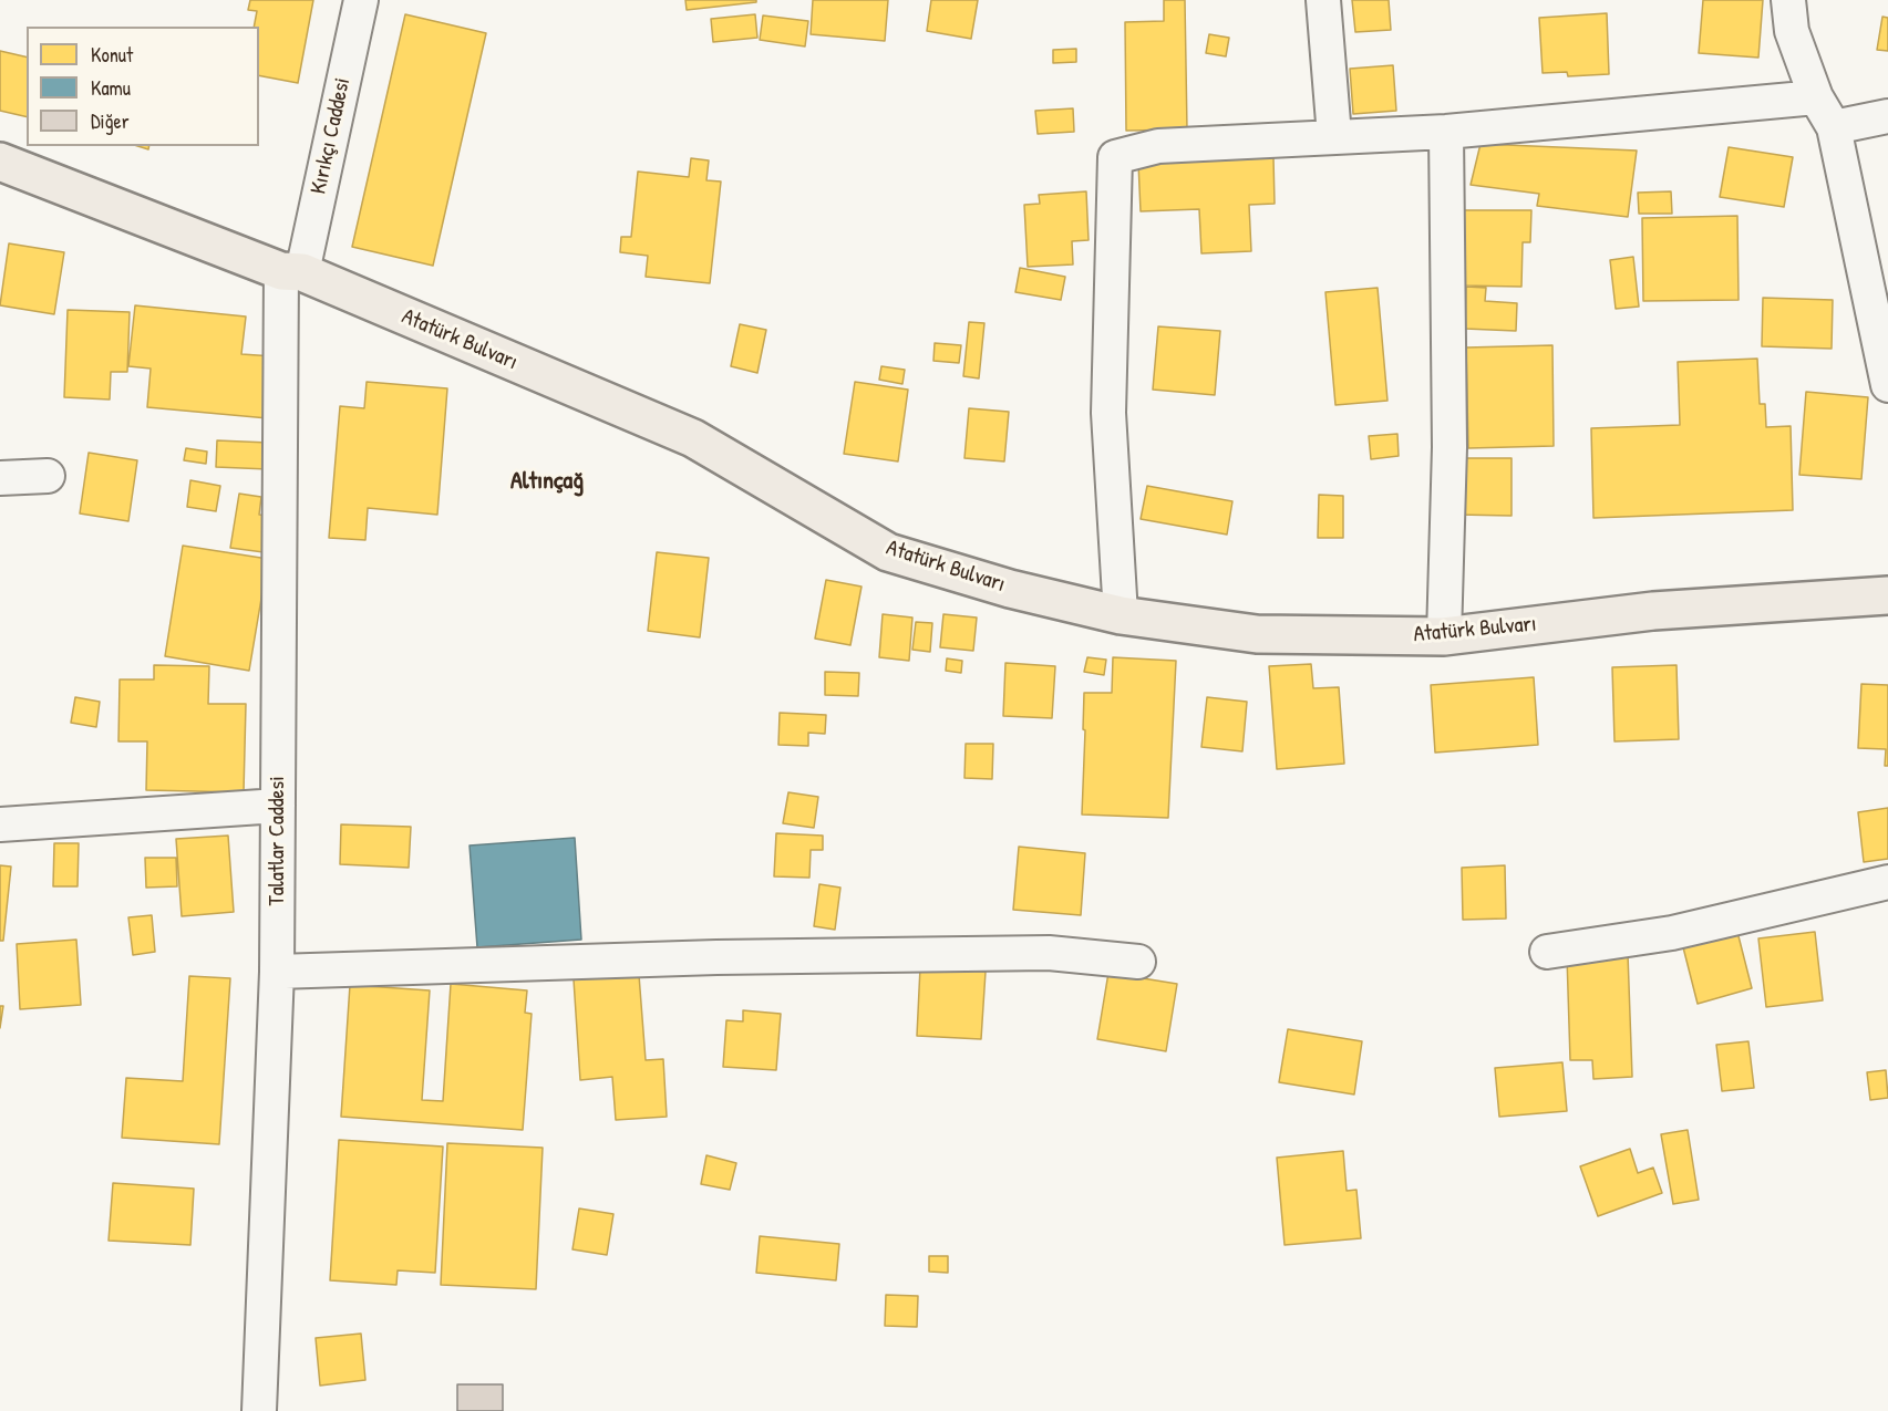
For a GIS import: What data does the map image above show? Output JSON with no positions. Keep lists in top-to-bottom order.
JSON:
{
  "streets": {
    "main road": ["Atatürk Bulvarı"],
    "street": ["Kırıkçı Caddesi", "Talatlar Caddesi"]
  },
  "crossings": [
    ["Kırıkçı Caddesi", "Atatürk Bulvarı"],
    ["Kırıkçı Caddesi", "Talatlar Caddesi"],
    ["Atatürk Bulvarı", "Talatlar Caddesi"]
  ],
  "districts": ["Altınçağ"],
  "legend": ["Konut", "Kamu", "Diğer"]
}
